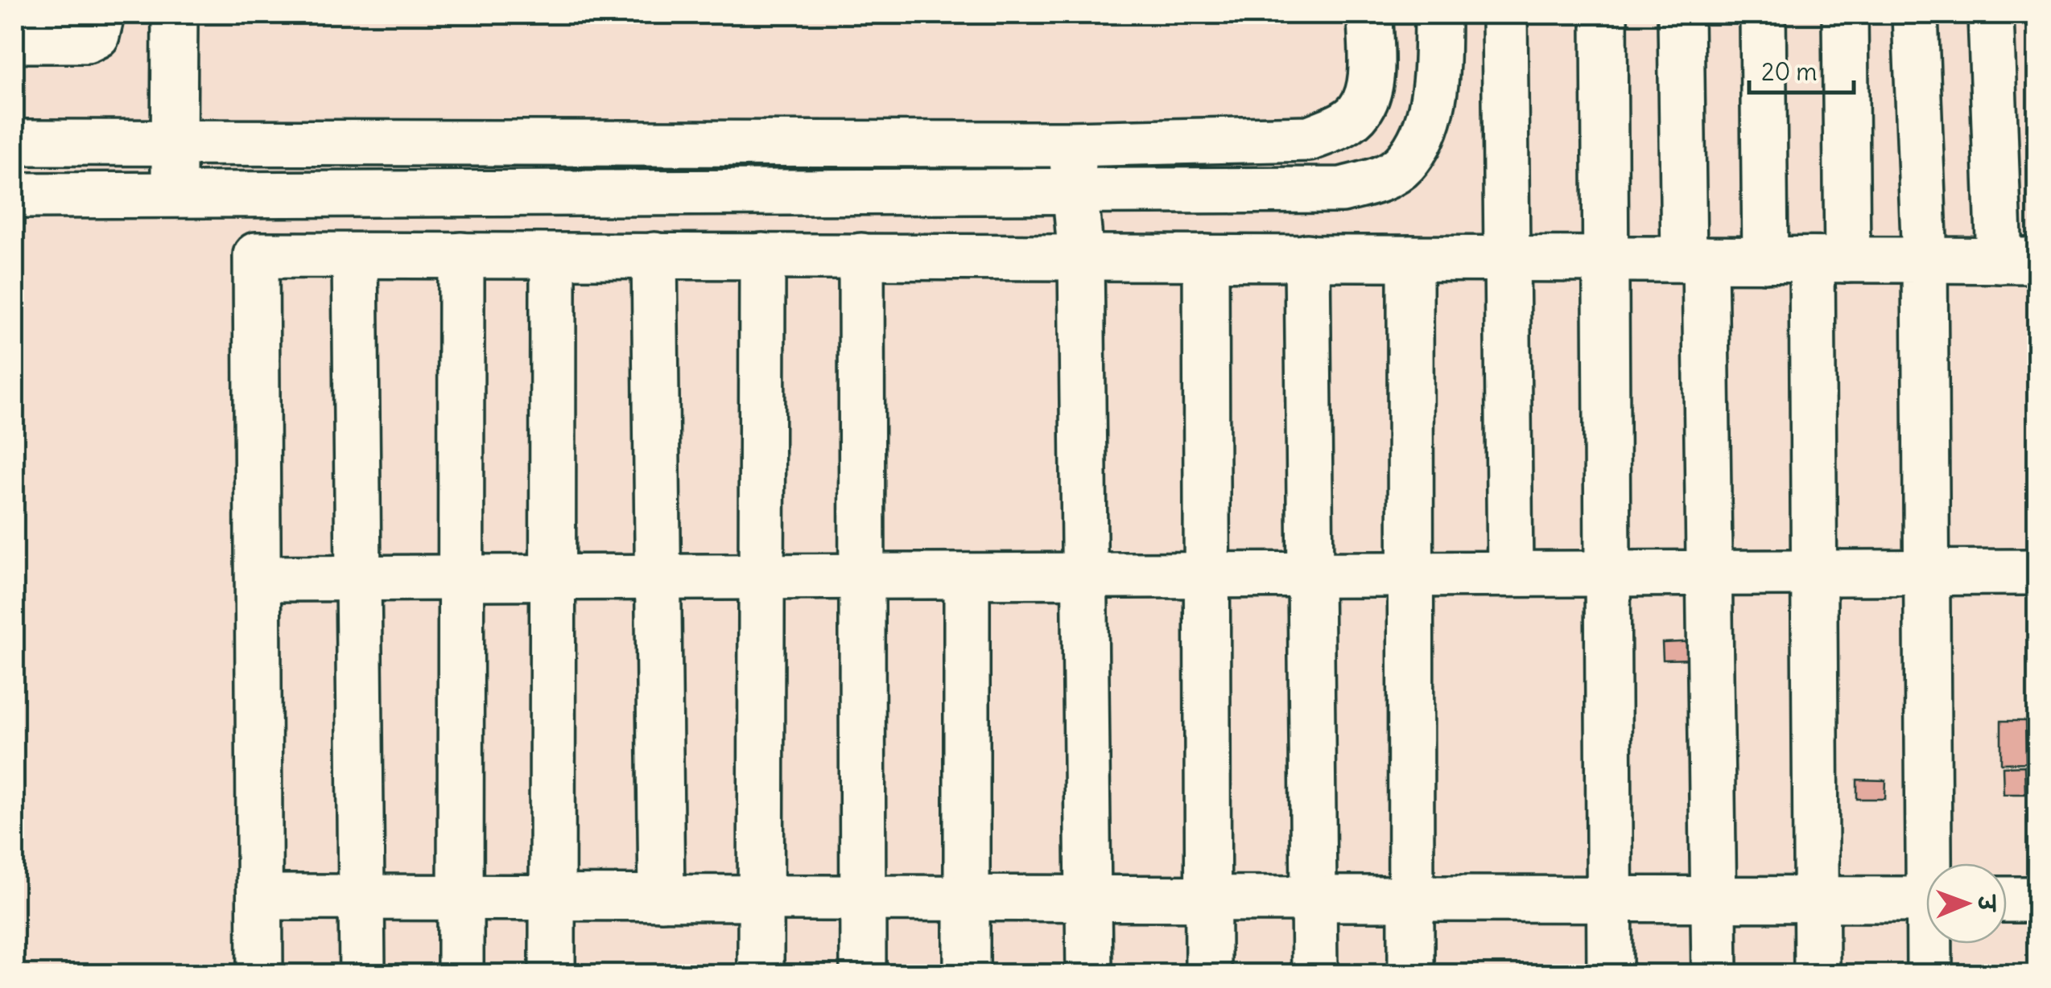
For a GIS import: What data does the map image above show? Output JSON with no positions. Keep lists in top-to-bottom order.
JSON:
{
  "scale_bar": "20 m",
  "north": "right"
}
